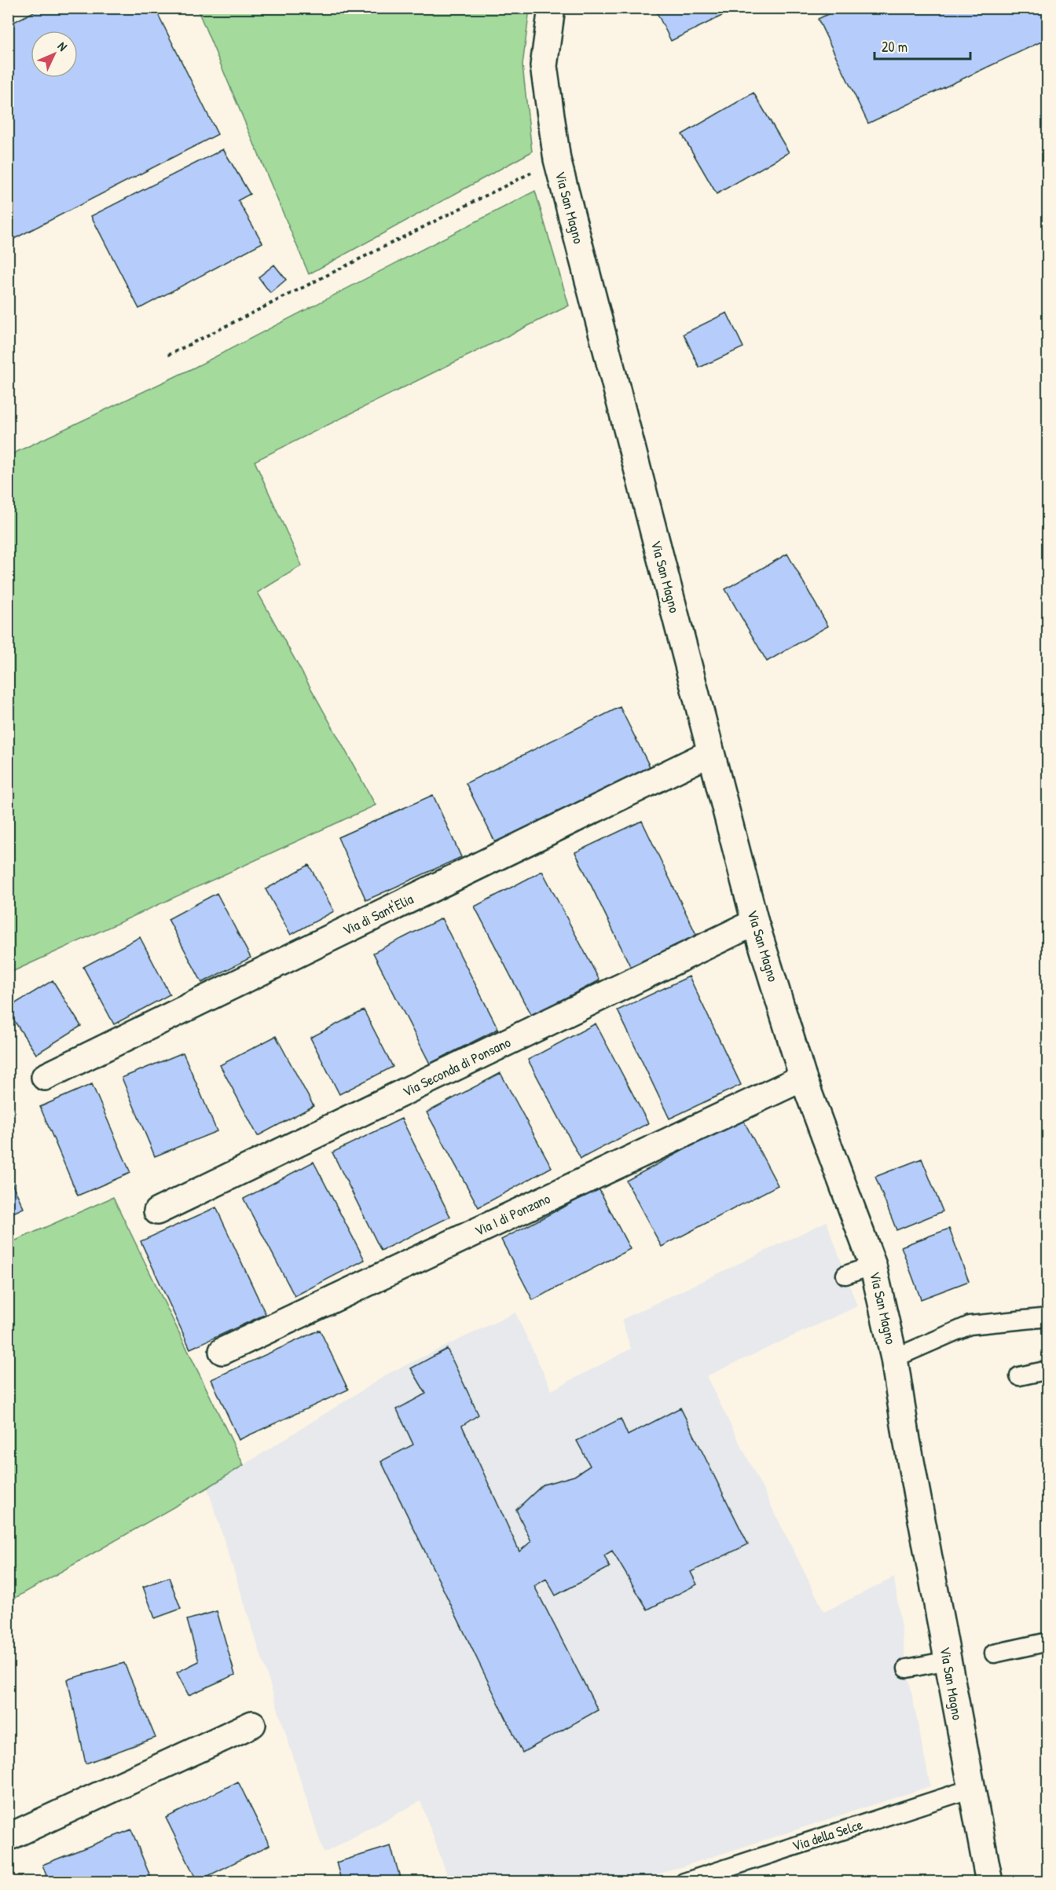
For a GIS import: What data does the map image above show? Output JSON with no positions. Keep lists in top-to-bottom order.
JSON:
{
  "streets": {
    "street": [
      "Via San Magno",
      "Via di Sant'Elia",
      "Via Seconda di Ponsano",
      "Via I di Ponzano"
    ],
    "lane": ["Via della Selce"]
  },
  "crossings": [
    ["Via San Magno", "Via di Sant'Elia"],
    ["Via San Magno", "Via Seconda di Ponsano"],
    ["Via San Magno", "Via I di Ponzano"],
    ["Via San Magno", "Via della Selce"]
  ],
  "scale_bar": "20 m",
  "north": "top right"
}
